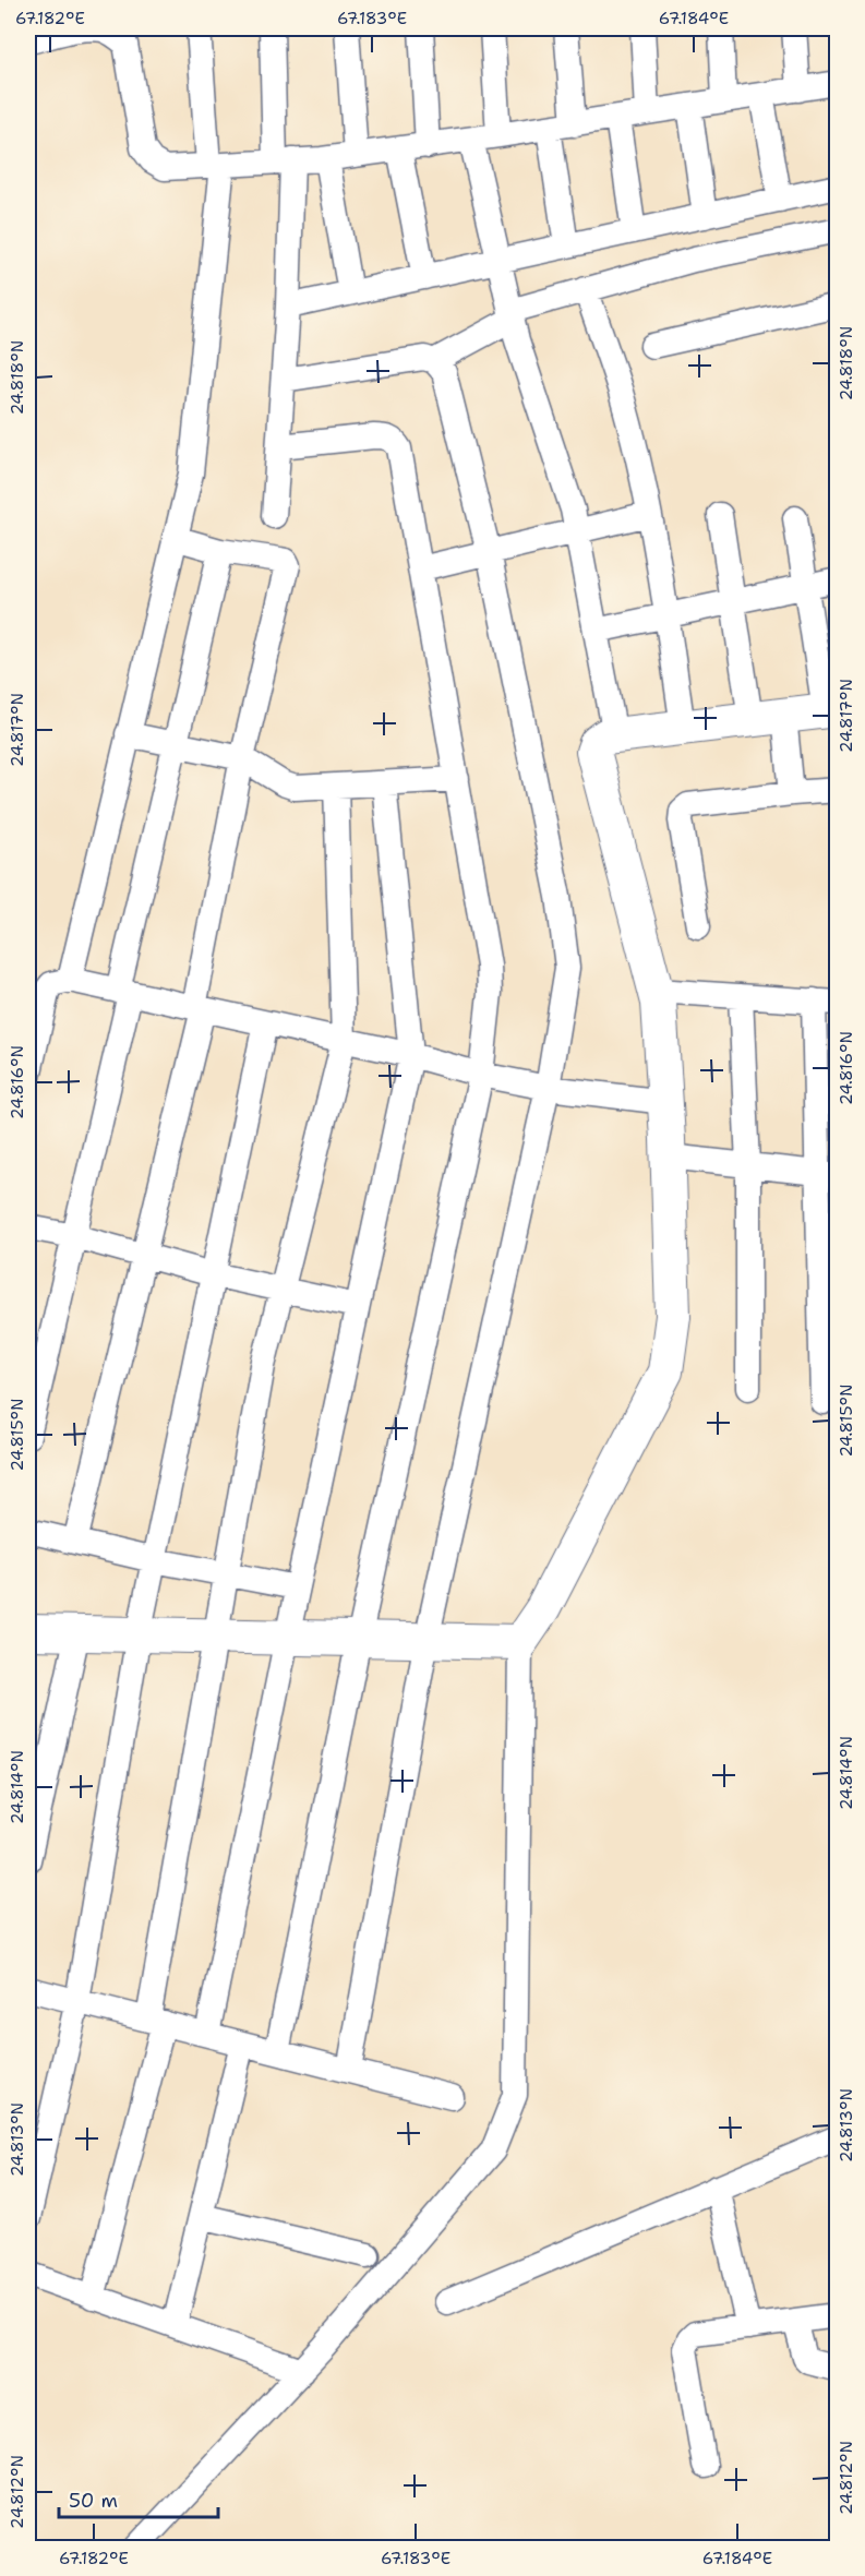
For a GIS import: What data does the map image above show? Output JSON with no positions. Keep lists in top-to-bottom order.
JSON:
{
  "scale_bar": "50 m",
  "coordinates": [
    "67.182°E",
    "67.183°E",
    "67.184°E",
    "24.818°N",
    "24.817°N",
    "24.816°N",
    "24.815°N",
    "24.814°N",
    "24.813°N",
    "24.812°N"
  ]
}
